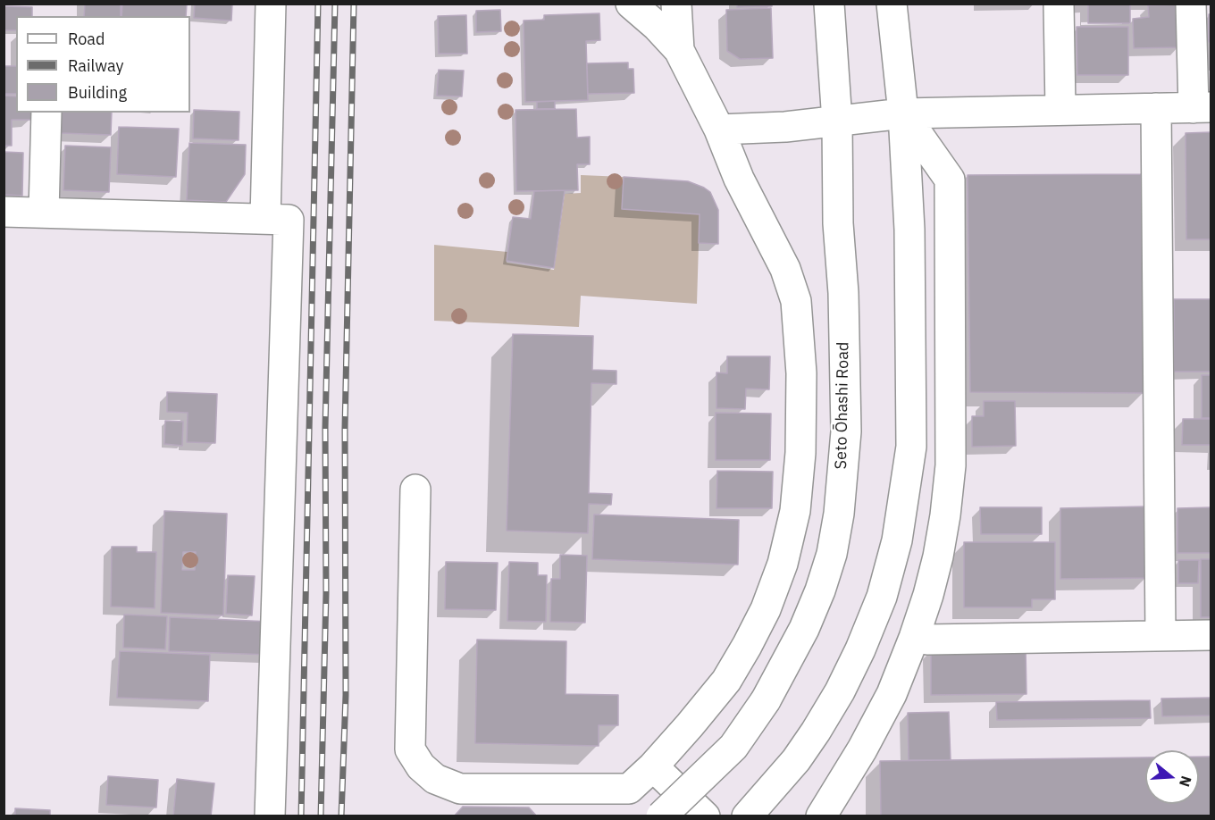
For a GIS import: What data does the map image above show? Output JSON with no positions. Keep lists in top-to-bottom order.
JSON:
{
  "streets": {
    "street": ["Seto Ōhashi Road"]
  },
  "legend": ["Road", "Railway", "Building"],
  "north": "right"
}
